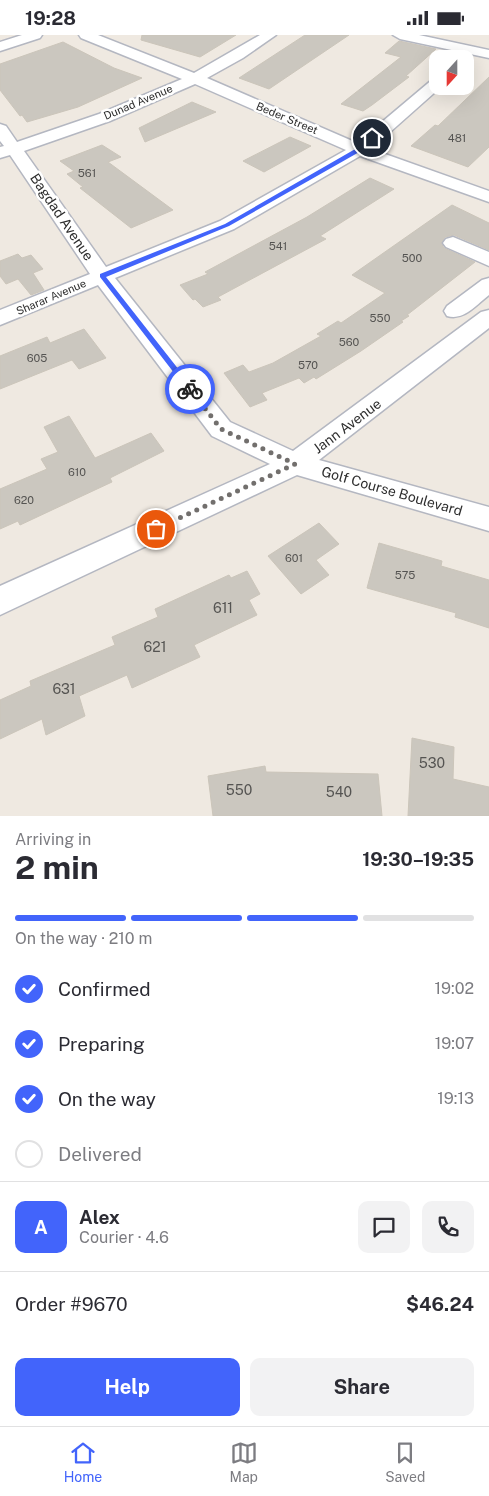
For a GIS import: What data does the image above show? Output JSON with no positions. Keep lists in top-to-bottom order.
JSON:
{
  "streets": {
    "street": [
      "Dunad Avenue",
      "Beder Street",
      "Bagdad Avenue",
      "Sharar Avenue",
      "Jann Avenue",
      "Golf Course Boulevard"
    ]
  },
  "crossings": [
    ["Dunad Avenue", "Beder Street"],
    ["Dunad Avenue", "Bagdad Avenue"],
    ["Beder Street", "Sharar Avenue"],
    ["Bagdad Avenue", "Sharar Avenue"],
    ["Bagdad Avenue", "Jann Avenue"],
    ["Bagdad Avenue", "Golf Course Boulevard"],
    ["Jann Avenue", "Golf Course Boulevard"]
  ],
  "house_numbers": [
    "481",
    "561",
    "541",
    "500",
    "550",
    "560",
    "605",
    "570",
    "610",
    "620",
    "601",
    "575",
    "611",
    "621",
    "631",
    "530",
    "550",
    "540"
  ],
  "north": "bottom",
  "page": {
    "status": "19:28",
    "heading": ["2 min", "Arriving in", "19:30–19:35"],
    "panel": [
      "Alex",
      "Courier · 4.6",
      "Order #9670",
      "$46.24"
    ],
    "bar": "On the way · 210 m",
    "list": [
      ["Confirmed", "19:02"],
      ["Preparing", "19:07"],
      ["On the way", "19:13"],
      "Delivered"
    ],
    "round": "A",
    "buttons": ["Help", "Share"],
    "tabs": ["Home", "Map", "Saved"]
  }
}
